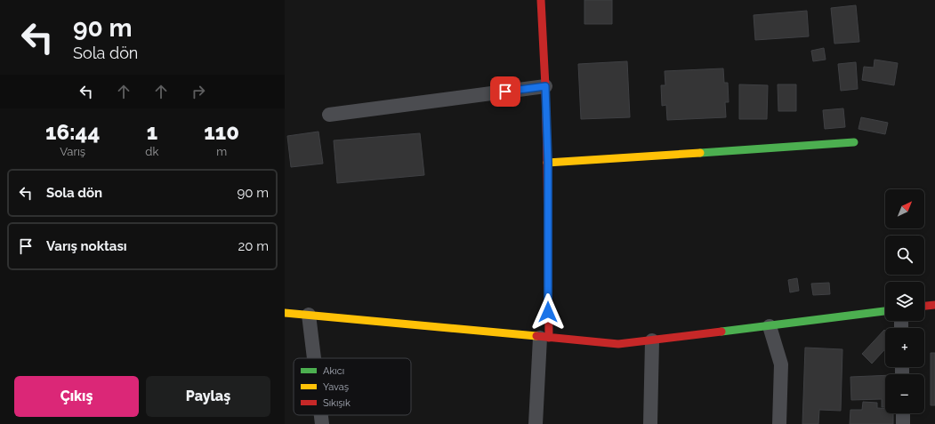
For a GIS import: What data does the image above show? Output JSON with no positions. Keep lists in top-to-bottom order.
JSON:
{
  "legend": ["Akıcı", "Yavaş", "Sıkışık"],
  "north": "top right",
  "page": {
    "turn": ["90 m", "Sola dön"],
    "eta": [
      "16:44",
      "Varış",
      "1",
      "dk",
      "110",
      "m"
    ],
    "list": [
      {
        "name": "Sola dön",
        "value": "90 m"
      },
      {
        "name": "Varış noktası",
        "value": "20 m"
      }
    ],
    "map_buttons": ["+", "−"],
    "buttons": ["Çıkış", "Paylaş"]
  }
}
